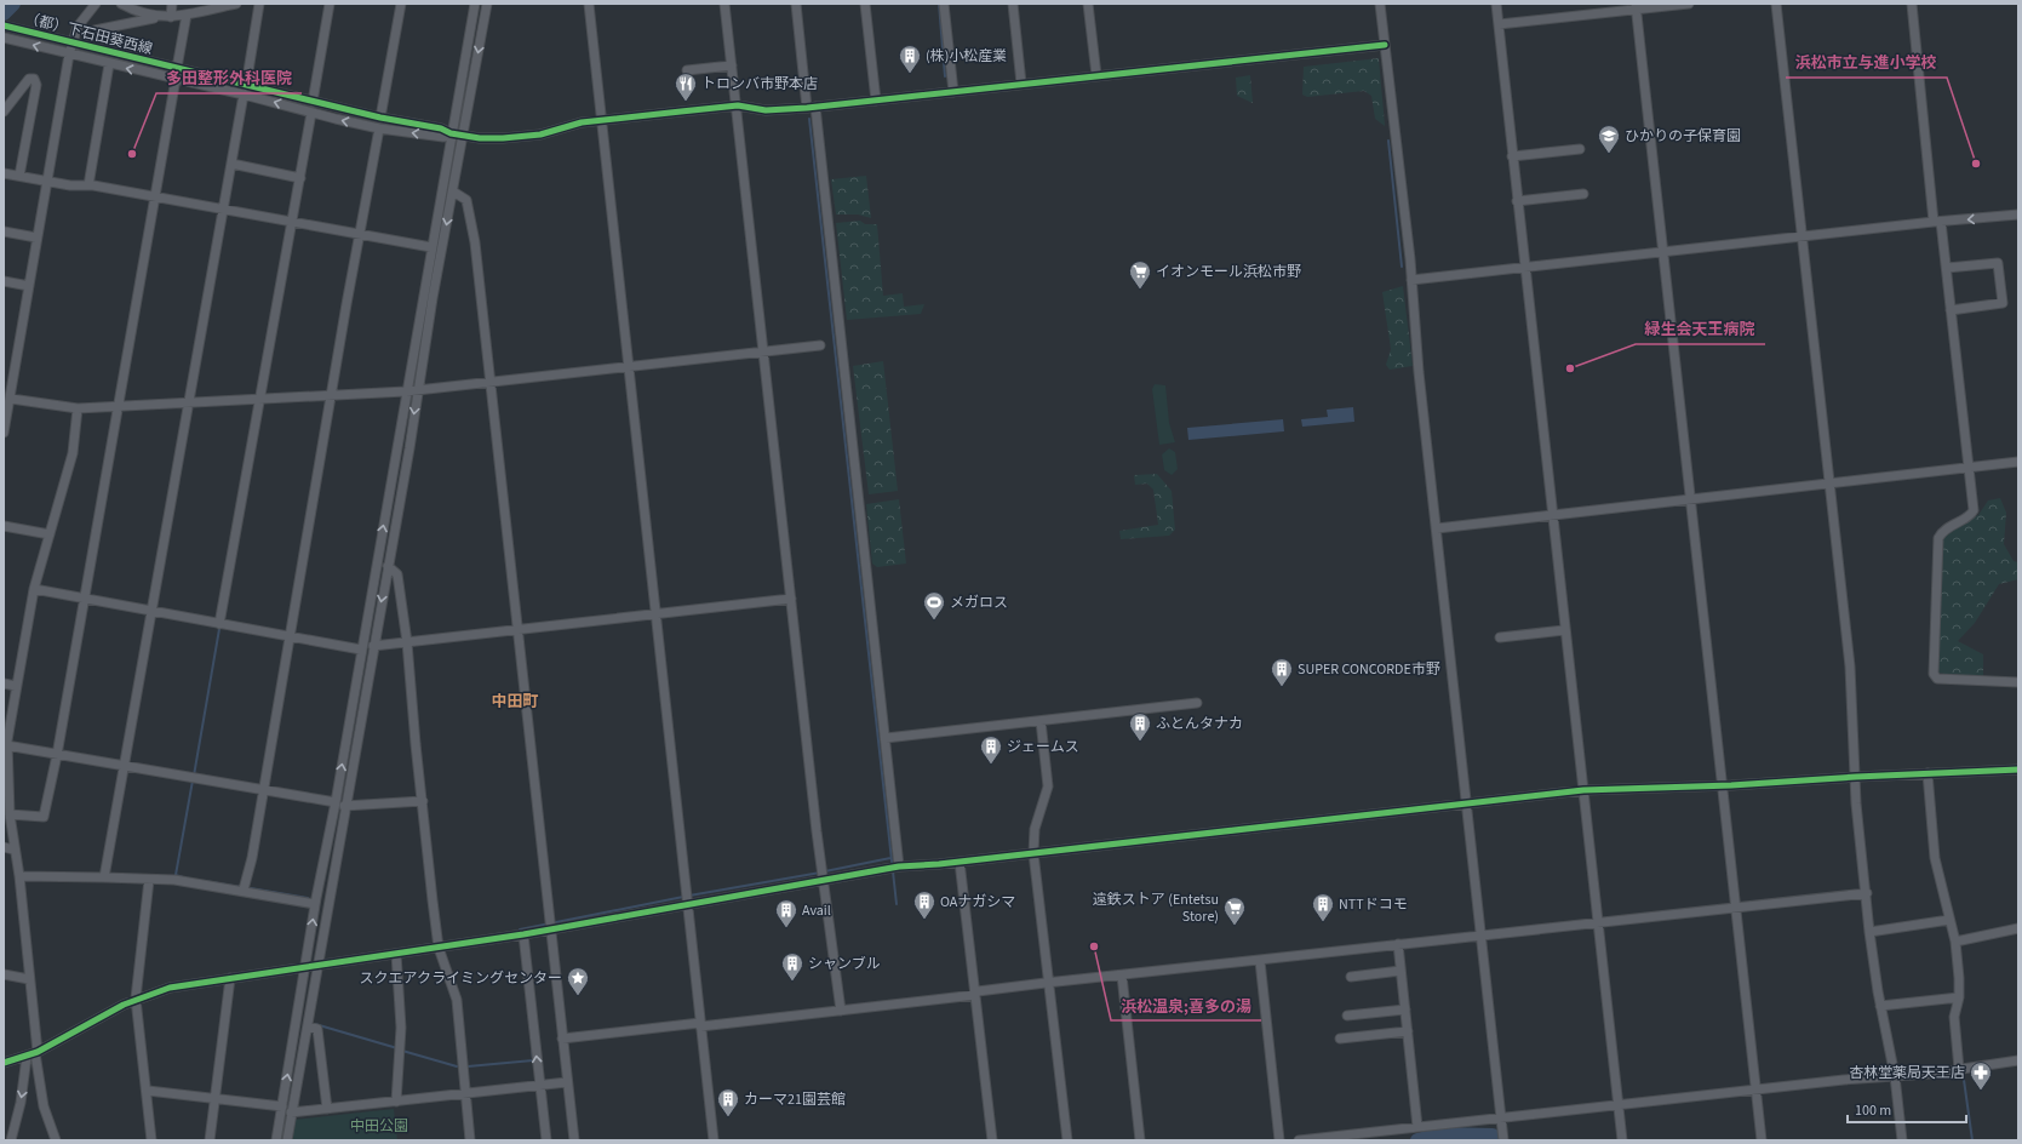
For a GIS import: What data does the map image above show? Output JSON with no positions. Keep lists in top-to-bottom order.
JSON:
{
  "streets": {
    "street": ["（都）下石田葵西線"]
  },
  "districts": ["中田町"],
  "parks": ["中田公園"],
  "places": {
    "building": [
      "(株)小松産業",
      "SUPER CONCORDE市野",
      "ふとんタナカ",
      "ジェームス",
      "OAナガシマ",
      "NTTドコモ",
      "Avail",
      "シャンブル",
      "カーマ21園芸館"
    ],
    "restaurant": ["トロンバ市野本店"],
    "other": [
      "多田整形外科医院",
      "浜松市立与進小学校",
      "緑生会天王病院",
      "浜松温泉;喜多の湯"
    ],
    "school or university": ["ひかりの子保育園"],
    "supermarket": ["イオンモール浜松市野", "遠鉄ストア (Entetsu Store)"],
    "sports": ["メガロス"],
    "place": ["スクエアクライミングセンター"],
    "pharmacy": ["杏林堂薬局天王店"]
  },
  "scale_bar": "100 m"
}
